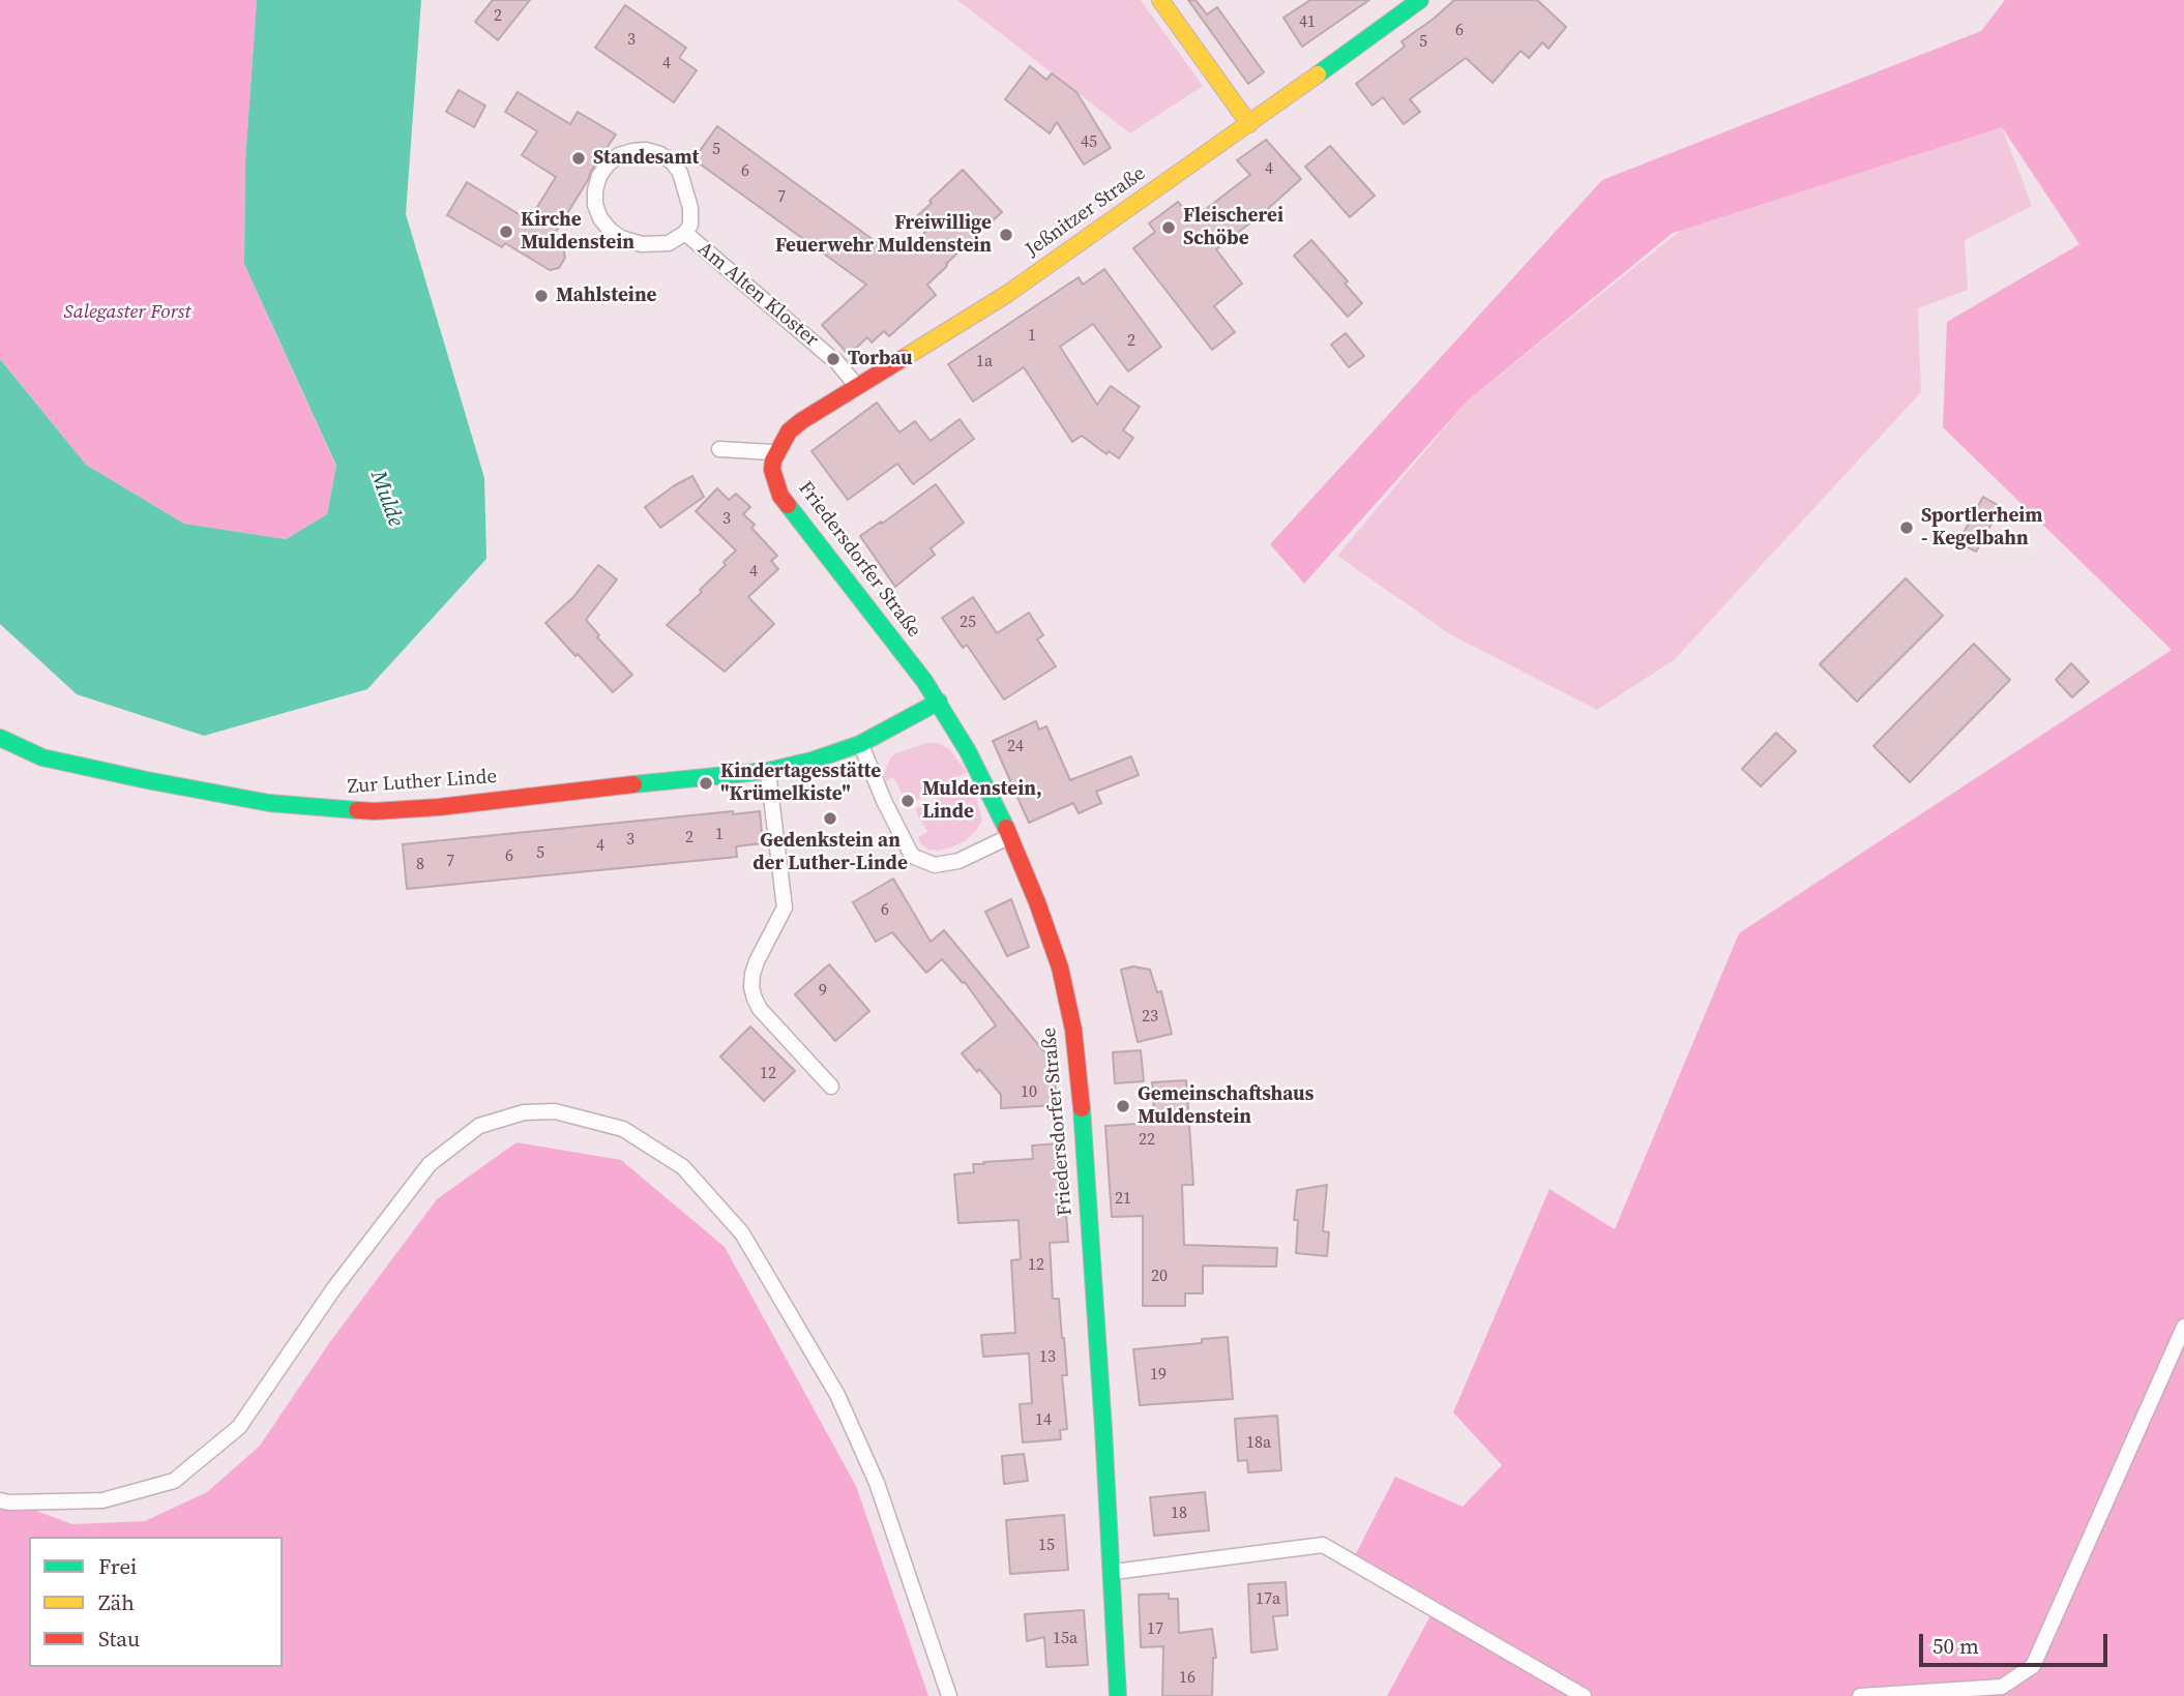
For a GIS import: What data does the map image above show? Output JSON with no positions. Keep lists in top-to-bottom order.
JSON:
{
  "streets": {
    "main road": ["Jeßnitzer Straße", "Friedersdorfer Straße", "Zur Luther Linde"],
    "lane": ["Am Alten Kloster"]
  },
  "crossings": [
    ["Jeßnitzer Straße", "Am Alten Kloster"],
    ["Jeßnitzer Straße", "Friedersdorfer Straße"],
    ["Friedersdorfer Straße", "Zur Luther Linde"]
  ],
  "water": ["Mulde"],
  "parks": ["Salegaster Forst"],
  "places": [
    "Standesamt",
    "Fleischerei Schöbe",
    "Kirche Muldenstein",
    "Freiwillige Feuerwehr Muldenstein",
    "Mahlsteine",
    "Torbau",
    "Sportlerheim - Kegelbahn",
    "Kindertagesstätte \"Krümelkiste\"",
    "Muldenstein, Linde",
    "Gedenkstein an der Luther-Linde",
    "Gemeinschaftshaus Muldenstein"
  ],
  "house_numbers": [
    "2",
    "41",
    "6",
    "3",
    "5",
    "4",
    "45",
    "5",
    "4",
    "6",
    "7",
    "1",
    "2",
    "1a",
    "3",
    "4",
    "25",
    "24",
    "1",
    "2",
    "3",
    "4",
    "5",
    "6",
    "7",
    "8",
    "6",
    "9",
    "23",
    "12",
    "10",
    "22",
    "21",
    "12",
    "20",
    "13",
    "19",
    "14",
    "18a",
    "18",
    "15",
    "17a",
    "17",
    "15a",
    "16"
  ],
  "legend": ["Frei", "Zäh", "Stau"],
  "scale_bar": "50 m"
}
